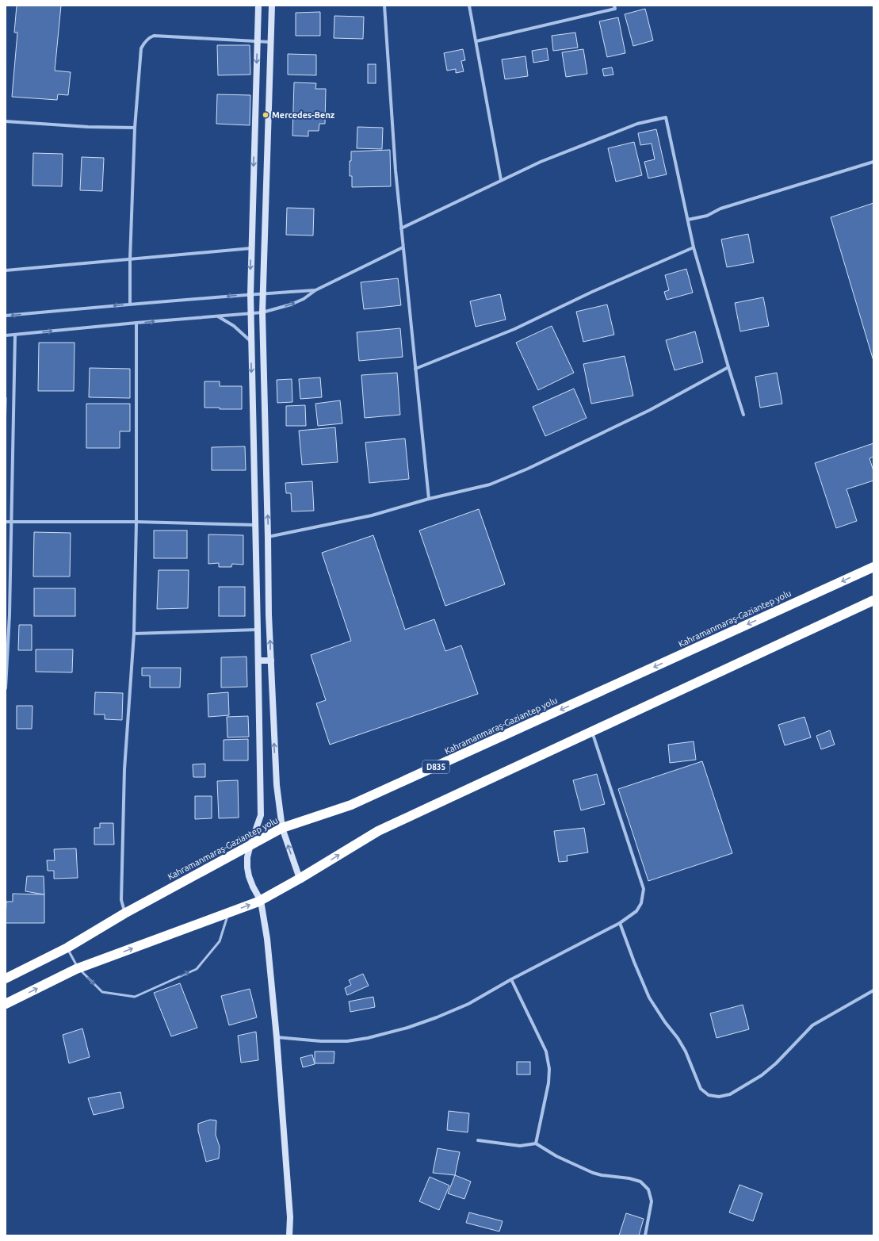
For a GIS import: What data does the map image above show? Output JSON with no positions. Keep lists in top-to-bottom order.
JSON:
{
  "streets": {
    "highway": ["Kahramanmaraş-Gaziantep yolu", "D835"]
  },
  "places": ["Mercedes-Benz"]
}
